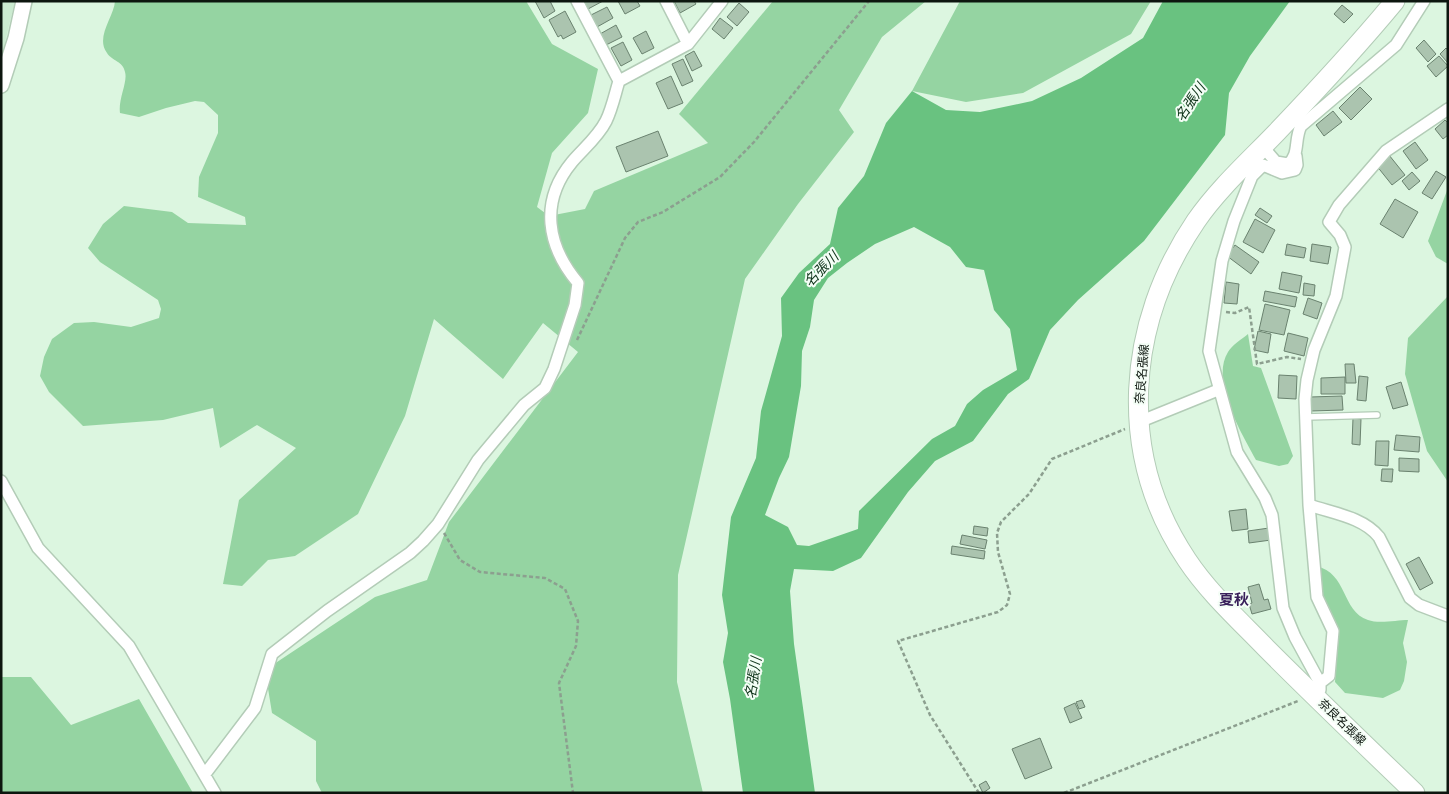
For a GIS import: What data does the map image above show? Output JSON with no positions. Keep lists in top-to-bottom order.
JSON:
{
  "streets": {
    "main road": ["奈良名張線"]
  },
  "districts": ["夏秋"],
  "water": ["名張川"]
}
